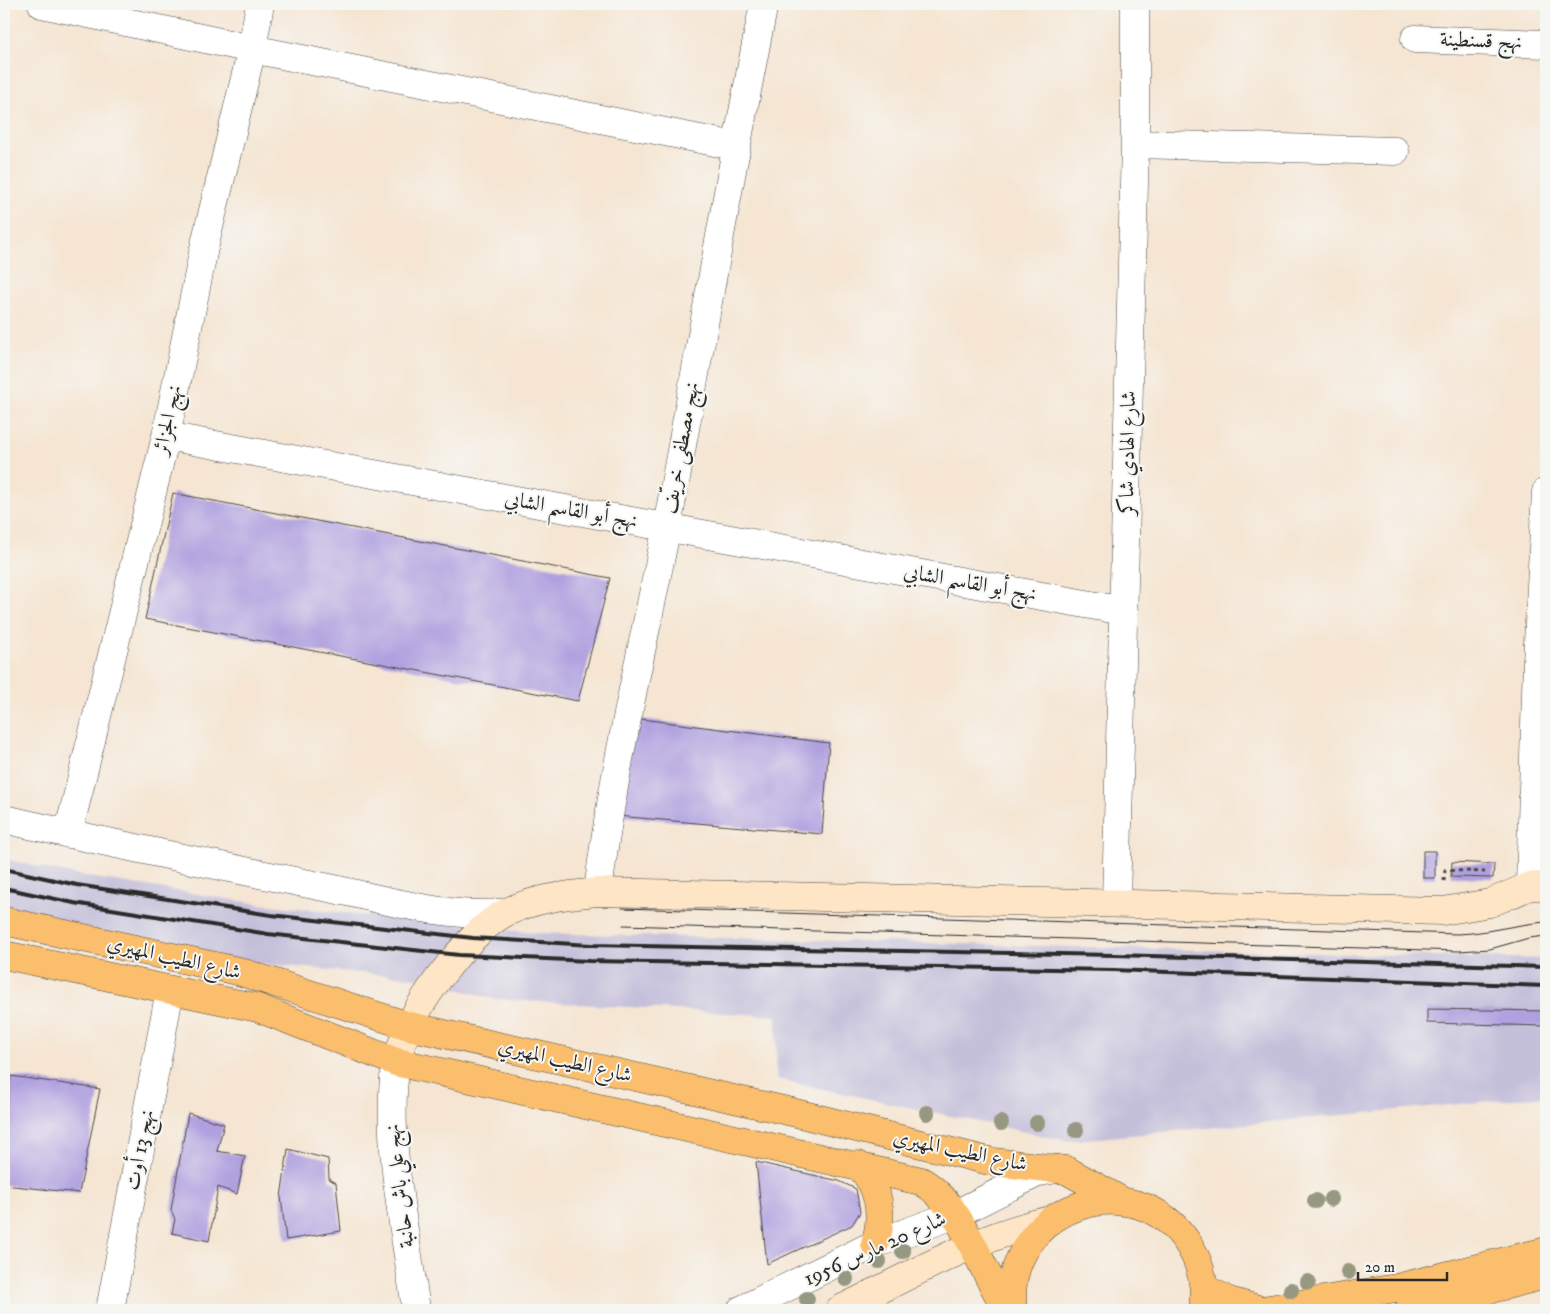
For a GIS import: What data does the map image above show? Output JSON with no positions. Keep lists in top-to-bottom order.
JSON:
{
  "streets": {
    "main road": ["شارع الطيب المهيري", "شارع 20 مارس 1956"],
    "street": [
      "نهج قسنطينة",
      "نهج الجزائر",
      "نهج مصطفى خريّف",
      "شارع الهادي شاكر",
      "نهج أبو القاسم الشابي",
      "نهج 13 أوت",
      "نهج علي باش حانبة"
    ]
  },
  "crossings": [
    ["نهج الجزائر", "نهج أبو القاسم الشابي"],
    ["نهج مصطفى خريّف", "نهج أبو القاسم الشابي"],
    ["شارع الهادي شاكر", "نهج أبو القاسم الشابي"],
    ["شارع الطيب المهيري", "نهج 13 أوت"],
    ["شارع الطيب المهيري", "نهج علي باش حانبة"],
    ["شارع الطيب المهيري", "شارع 20 مارس 1956"]
  ],
  "scale_bar": "20 m"
}
